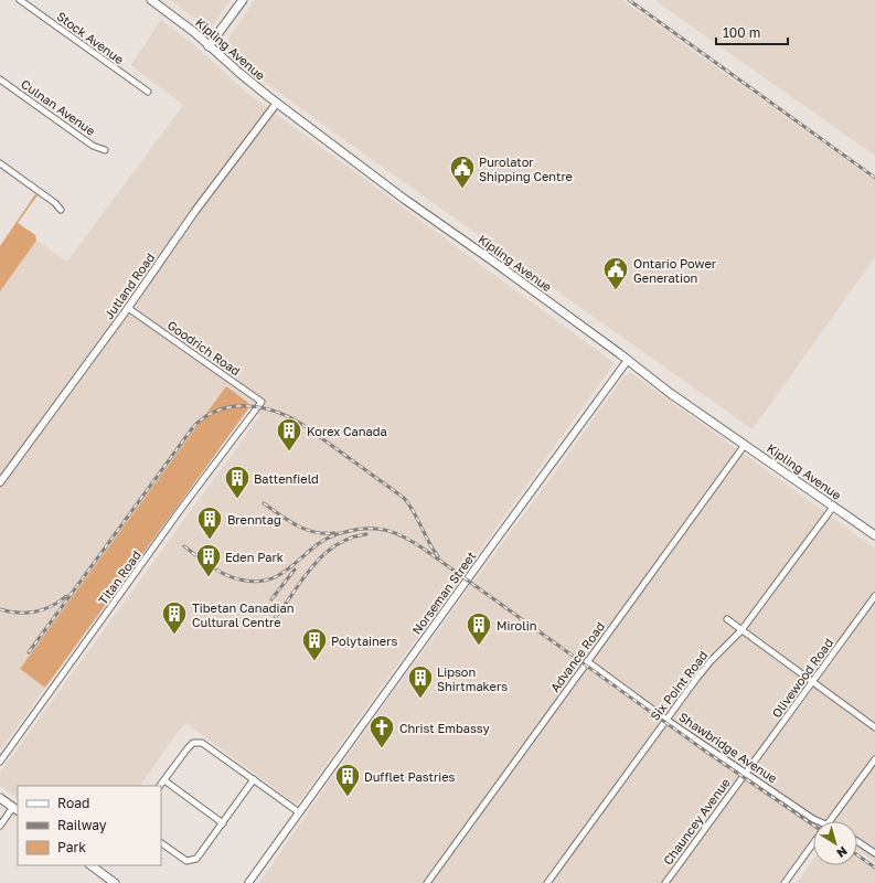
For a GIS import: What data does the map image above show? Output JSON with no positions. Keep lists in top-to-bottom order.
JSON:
{
  "streets": {
    "main road": ["Kipling Avenue"],
    "street": [
      "Stock Avenue",
      "Culnan Avenue",
      "Jutland Road",
      "Goodrich Road",
      "Titan Road",
      "Norseman Street",
      "Advance Road",
      "Olivewood Road",
      "Six Point Road",
      "Shawbridge Avenue",
      "Chauncey Avenue"
    ]
  },
  "crossings": [
    ["Kipling Avenue", "Jutland Road"],
    ["Kipling Avenue", "Norseman Street"],
    ["Kipling Avenue", "Advance Road"],
    ["Kipling Avenue", "Six Point Road"],
    ["Jutland Road", "Goodrich Road"],
    ["Goodrich Road", "Titan Road"],
    ["Advance Road", "Shawbridge Avenue"],
    ["Olivewood Road", "Shawbridge Avenue"],
    ["Olivewood Road", "Chauncey Avenue"],
    ["Six Point Road", "Shawbridge Avenue"],
    ["Shawbridge Avenue", "Chauncey Avenue"]
  ],
  "places": {
    "public building": ["Purolator Shipping Centre", "Ontario Power Generation"],
    "building": [
      "Korex Canada",
      "Battenfield",
      "Brenntag",
      "Eden Park",
      "Tibetan Canadian Cultural Centre",
      "Mirolin",
      "Polytainers",
      "Lipson Shirtmakers",
      "Dufflet Pastries"
    ],
    "church": ["Christ Embassy"]
  },
  "legend": ["Road", "Railway", "Park"],
  "scale_bar": "100 m",
  "north": "bottom right"
}
